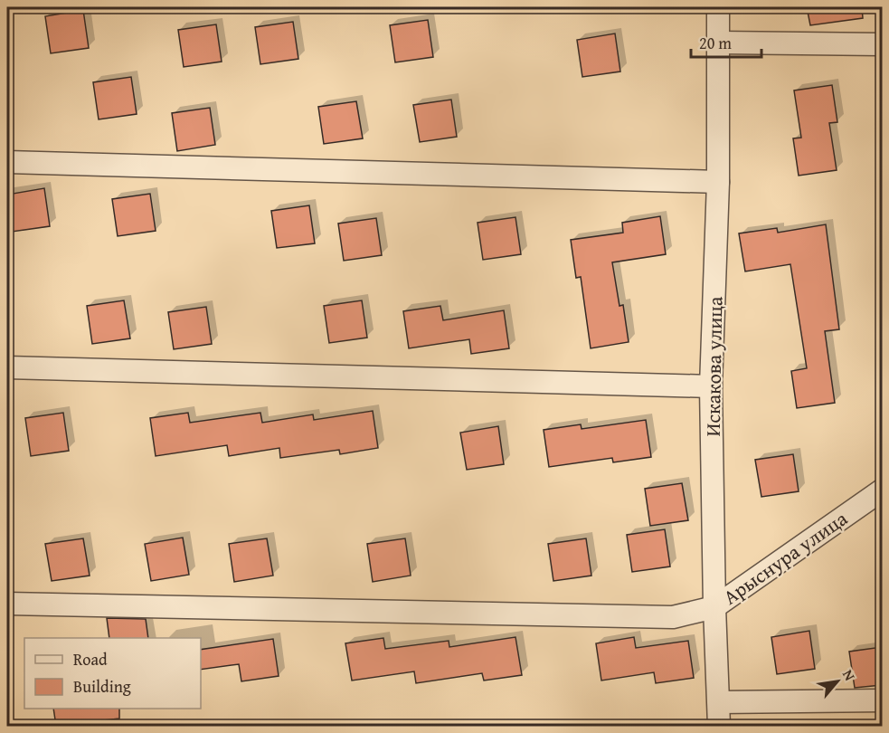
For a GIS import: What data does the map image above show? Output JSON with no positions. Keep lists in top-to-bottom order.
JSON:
{
  "streets": {
    "street": ["Искакова улица", "Арыснура улица"]
  },
  "crossings": [
    ["Искакова улица", "Арыснура улица"]
  ],
  "legend": ["Road", "Building"],
  "scale_bar": "20 m",
  "north": "top right"
}
